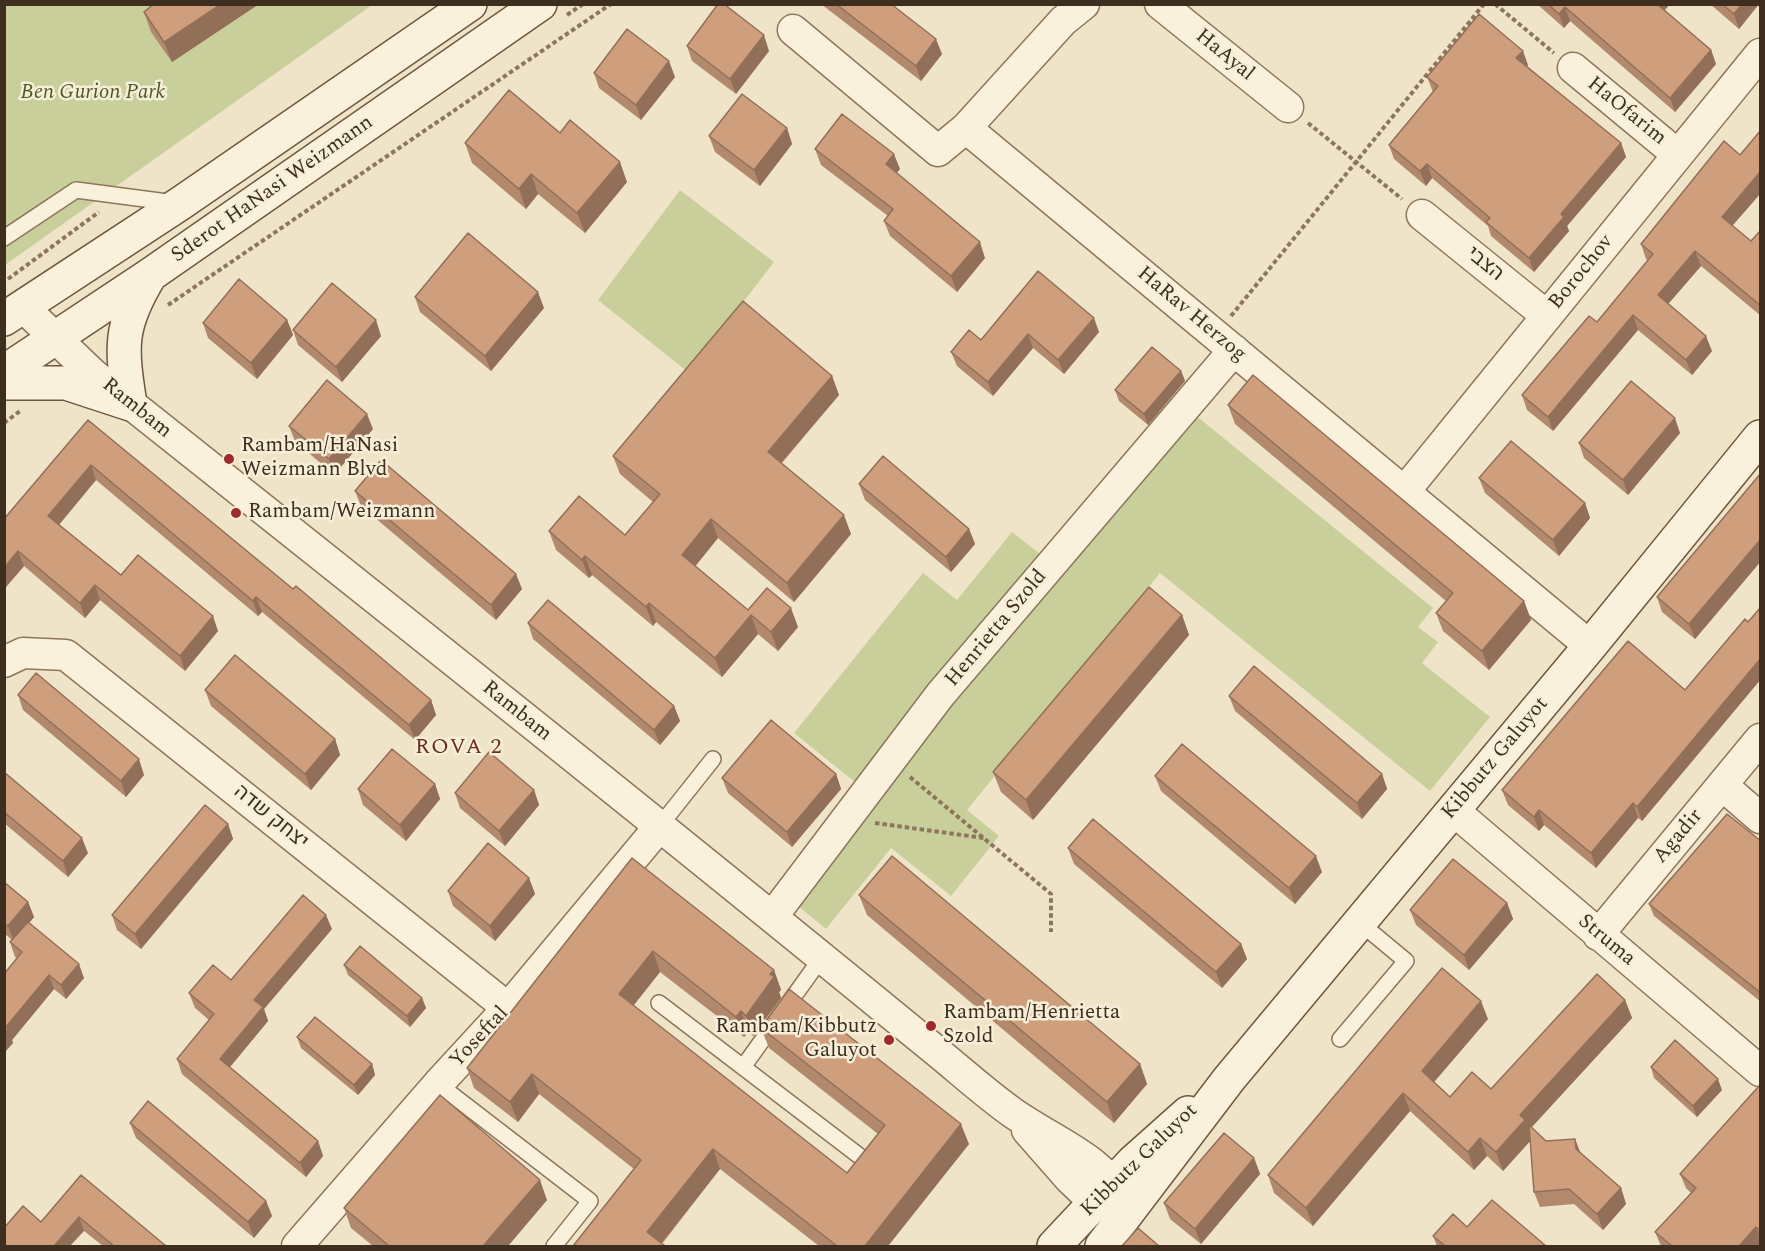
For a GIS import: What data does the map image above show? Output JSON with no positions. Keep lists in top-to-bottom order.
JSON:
{
  "streets": {
    "street": [
      "HaAyal",
      "HaOfarim",
      "Sderot HaNasi Weizmann",
      "הצבי",
      "Borochov",
      "HaRav Herzog",
      "Rambam",
      "Henrietta Szold",
      "Kibbutz Galuyot",
      "יצחק שדה",
      "Agadir",
      "Struma",
      "Yoseftal"
    ]
  },
  "crossings": [
    ["HaOfarim", "Borochov"],
    ["Sderot HaNasi Weizmann", "Rambam"],
    ["הצבי", "Borochov"],
    ["Borochov", "HaRav Herzog"],
    ["HaRav Herzog", "Henrietta Szold"],
    ["HaRav Herzog", "Kibbutz Galuyot"],
    ["Rambam", "Henrietta Szold"],
    ["Rambam", "Kibbutz Galuyot"],
    ["Rambam", "Yoseftal"],
    ["Kibbutz Galuyot", "Struma"],
    ["יצחק שדה", "Yoseftal"],
    ["Agadir", "Struma"]
  ],
  "districts": ["ROVA 2"],
  "parks": ["Ben Gurion Park"],
  "places": [
    "Rambam/HaNasi Weizmann Blvd",
    "Rambam/Weizmann",
    "Rambam/Henrietta Szold",
    "Rambam/Kibbutz Galuyot"
  ]
}
